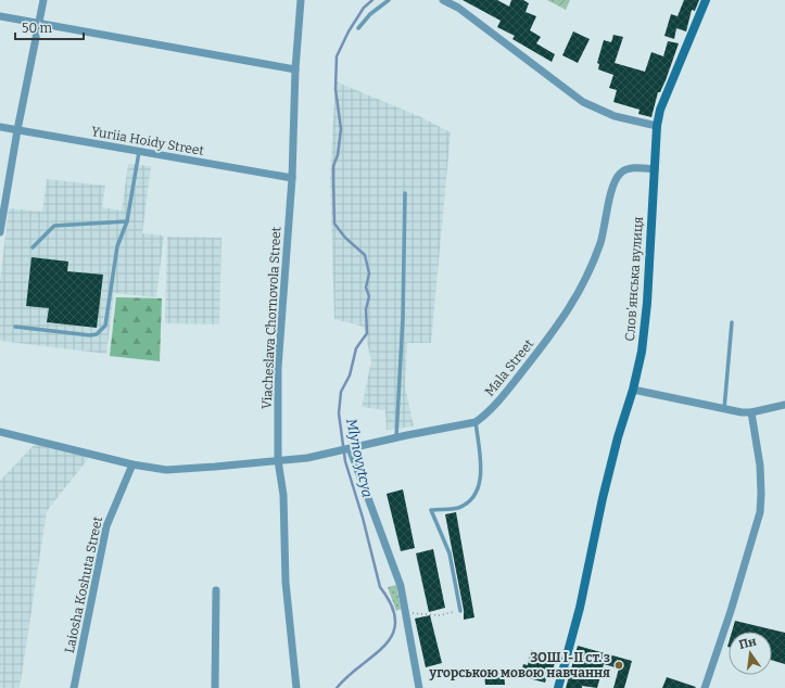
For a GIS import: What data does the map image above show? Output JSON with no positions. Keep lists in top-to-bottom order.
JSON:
{
  "streets": {
    "street": [
      "Yuriia Hoidy Street",
      "Словʼянська вулиця",
      "Viacheslava Chornovola Street",
      "Mala Street",
      "Laiosha Koshuta Street"
    ]
  },
  "crossings": [
    ["Yuriia Hoidy Street", "Viacheslava Chornovola Street"],
    ["Словʼянська вулиця", "Mala Street"],
    ["Viacheslava Chornovola Street", "Mala Street"],
    ["Mala Street", "Laiosha Koshuta Street"]
  ],
  "water": ["Mlynovytcya"],
  "places": ["ЗОШ І-ІІ ст. з угорською мовою навчання"],
  "scale_bar": "50 m",
  "north": "top"
}
